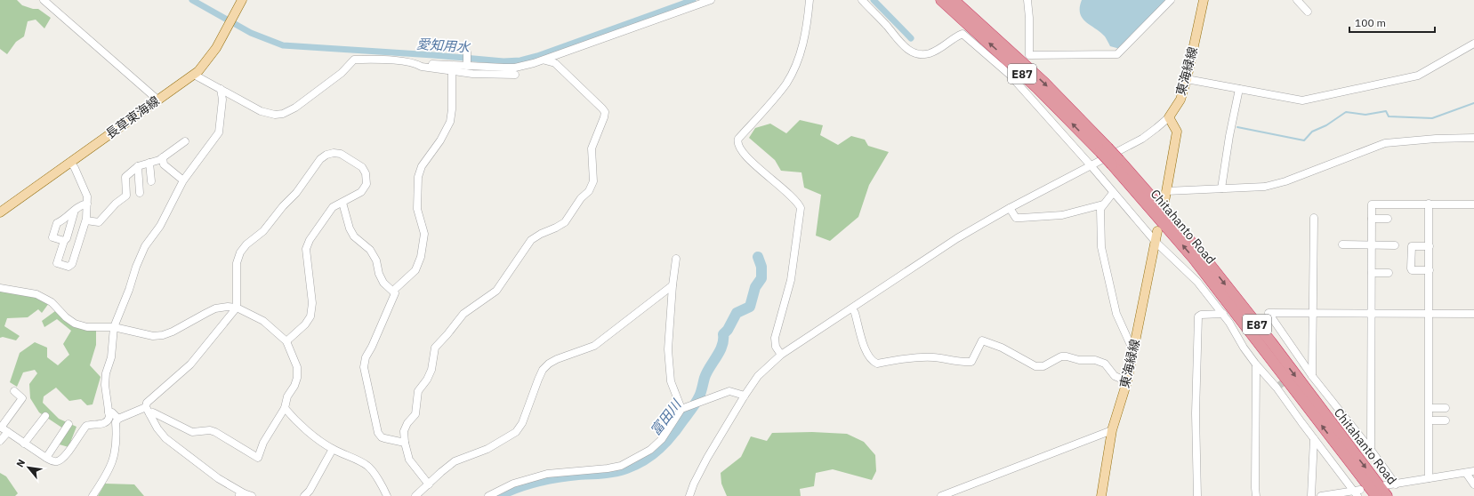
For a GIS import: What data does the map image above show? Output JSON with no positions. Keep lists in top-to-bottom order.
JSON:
{
  "streets": {
    "highway": ["E87", "Chitahanto Road"],
    "main road": ["東海緑線", "長草東海線"]
  },
  "water": ["愛知用水", "富田川"],
  "scale_bar": "100 m",
  "north": "top left"
}
